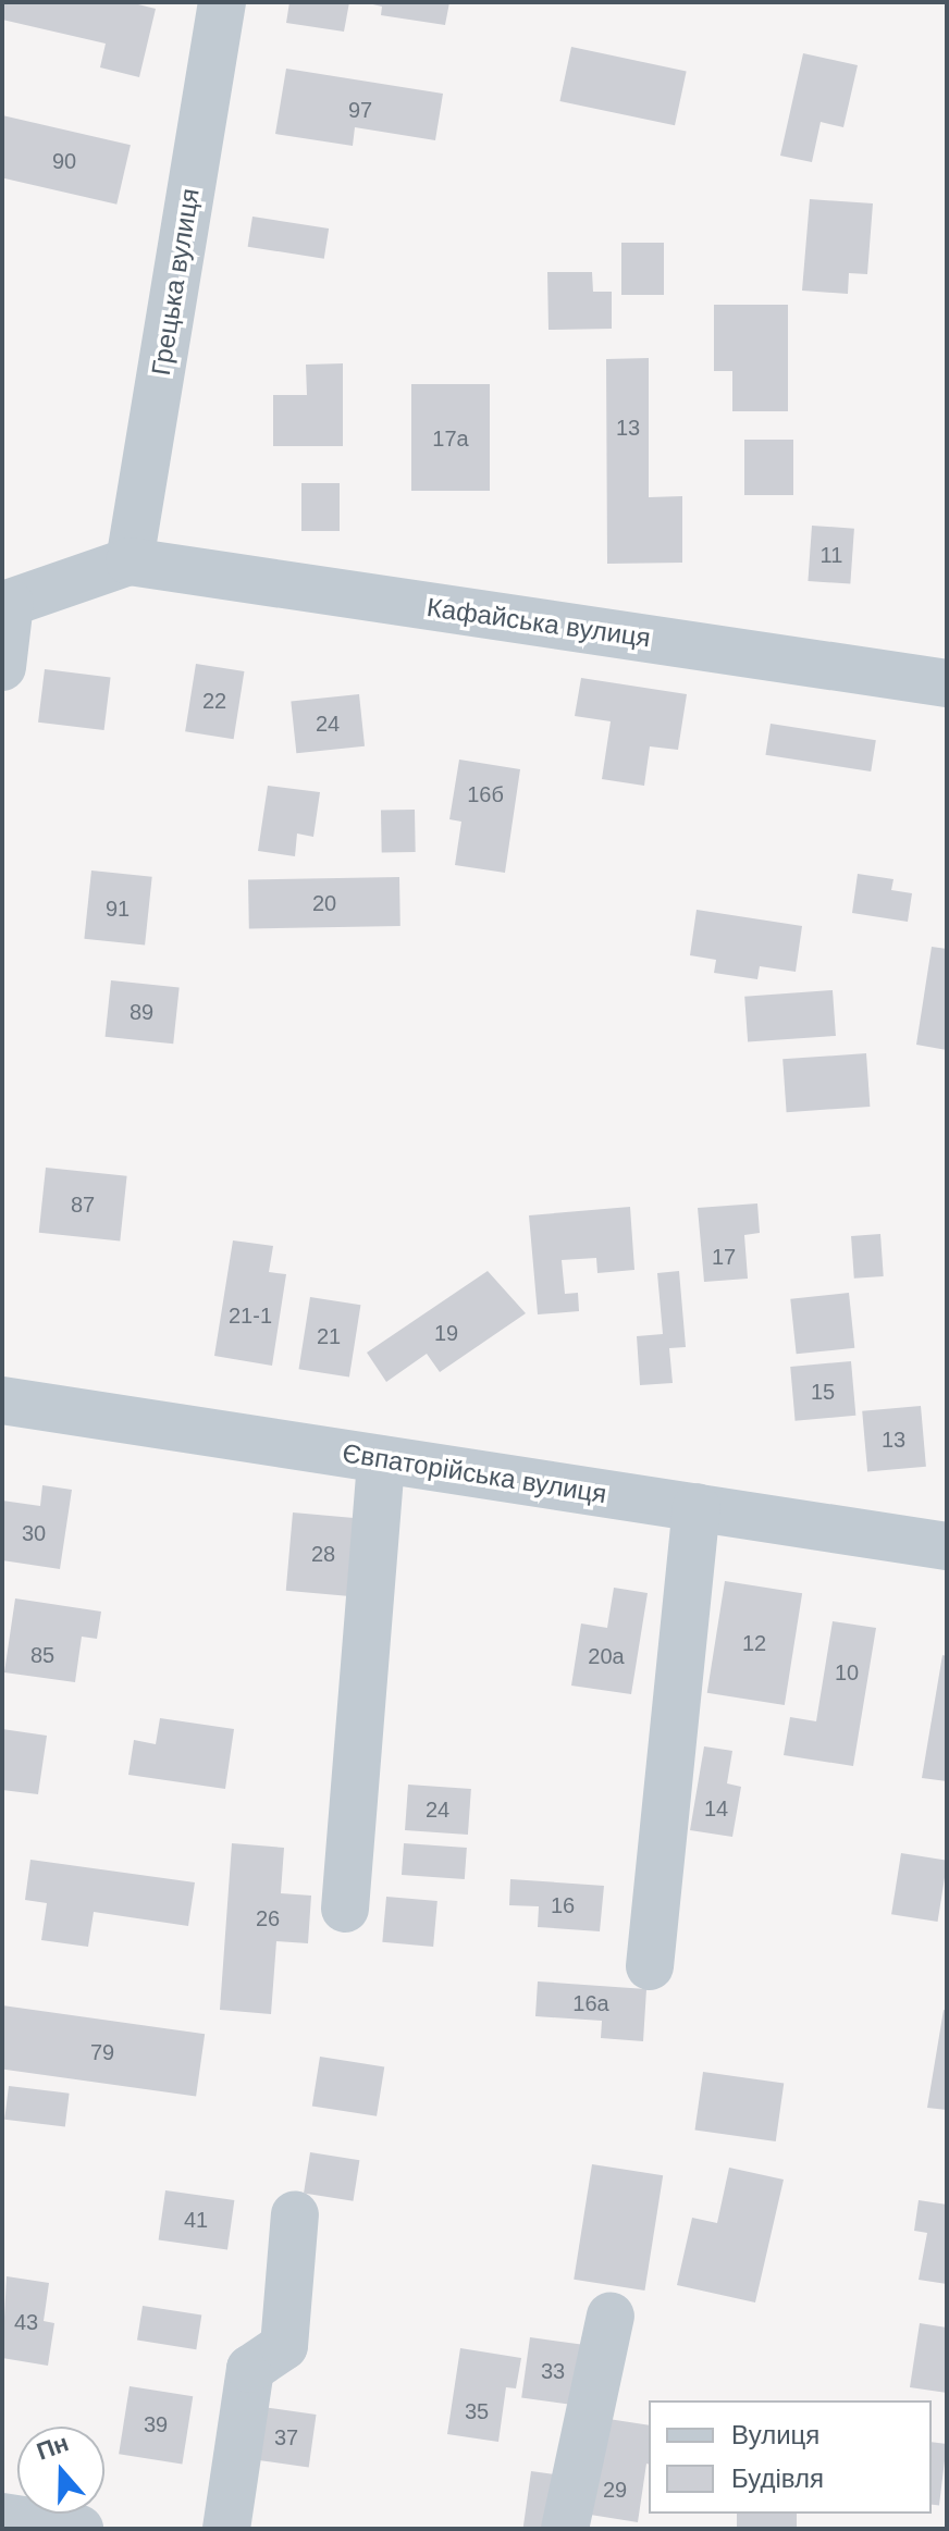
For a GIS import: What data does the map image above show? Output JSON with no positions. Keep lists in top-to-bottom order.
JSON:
{
  "streets": {
    "street": ["Грецька вулиця", "Кафайська вулиця", "Євпаторійська вулиця"]
  },
  "crossings": [
    ["Грецька вулиця", "Кафайська вулиця"]
  ],
  "house_numbers": [
    "97",
    "90",
    "13",
    "17а",
    "11",
    "22",
    "24",
    "16б",
    "20",
    "91",
    "89",
    "87",
    "17",
    "21-1",
    "19",
    "21",
    "15",
    "13",
    "30",
    "28",
    "12",
    "85",
    "20а",
    "10",
    "14",
    "24",
    "16",
    "26",
    "16а",
    "79",
    "41",
    "43",
    "33",
    "35",
    "39",
    "37",
    "29"
  ],
  "legend": ["Вулиця", "Будівля"],
  "north": "top"
}
